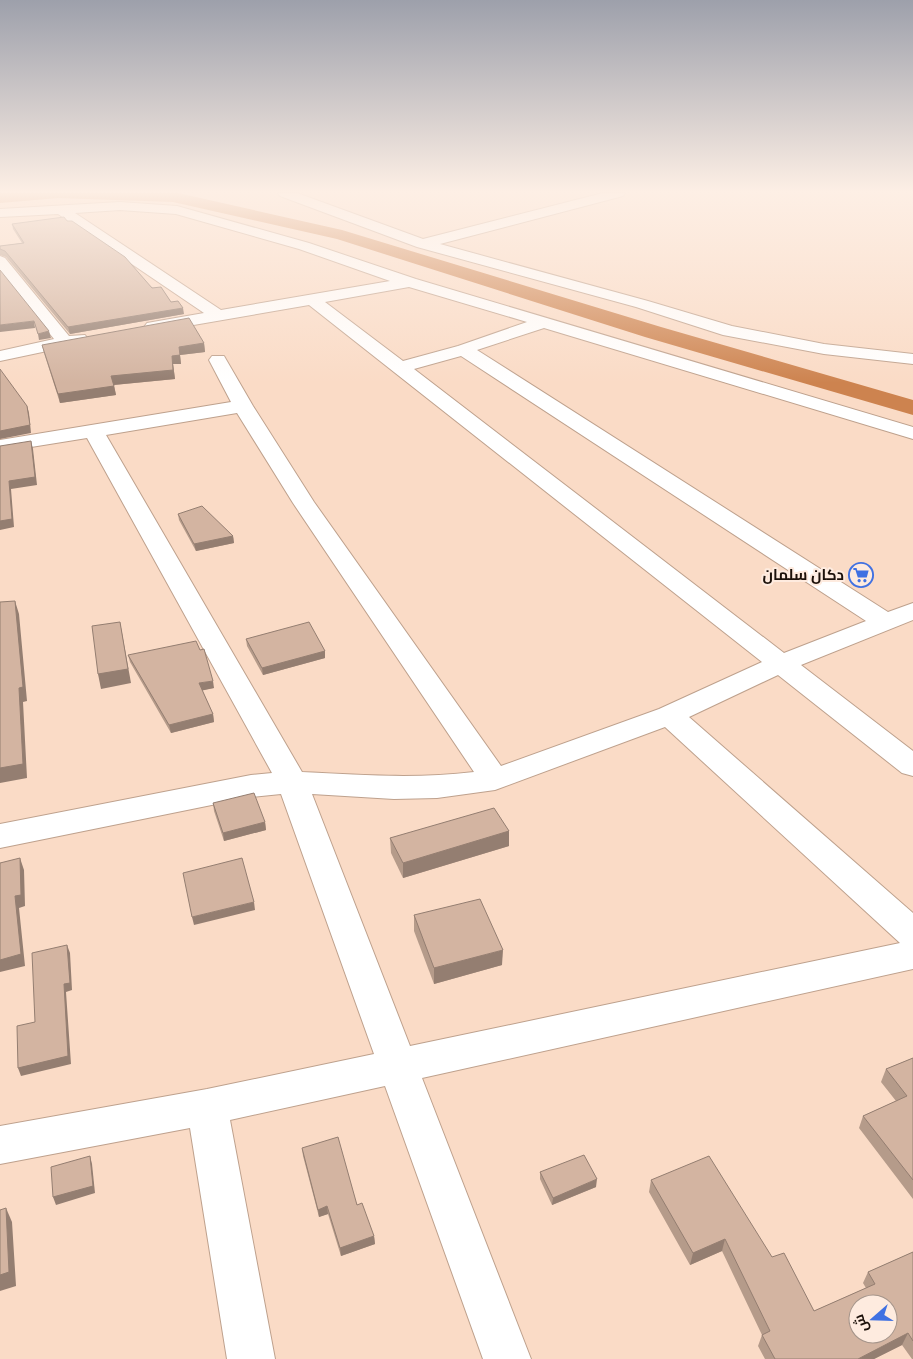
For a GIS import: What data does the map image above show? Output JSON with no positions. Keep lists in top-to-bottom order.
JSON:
{
  "places": {
    "supermarket": ["دكان سلمان"]
  },
  "north": "left"
}
